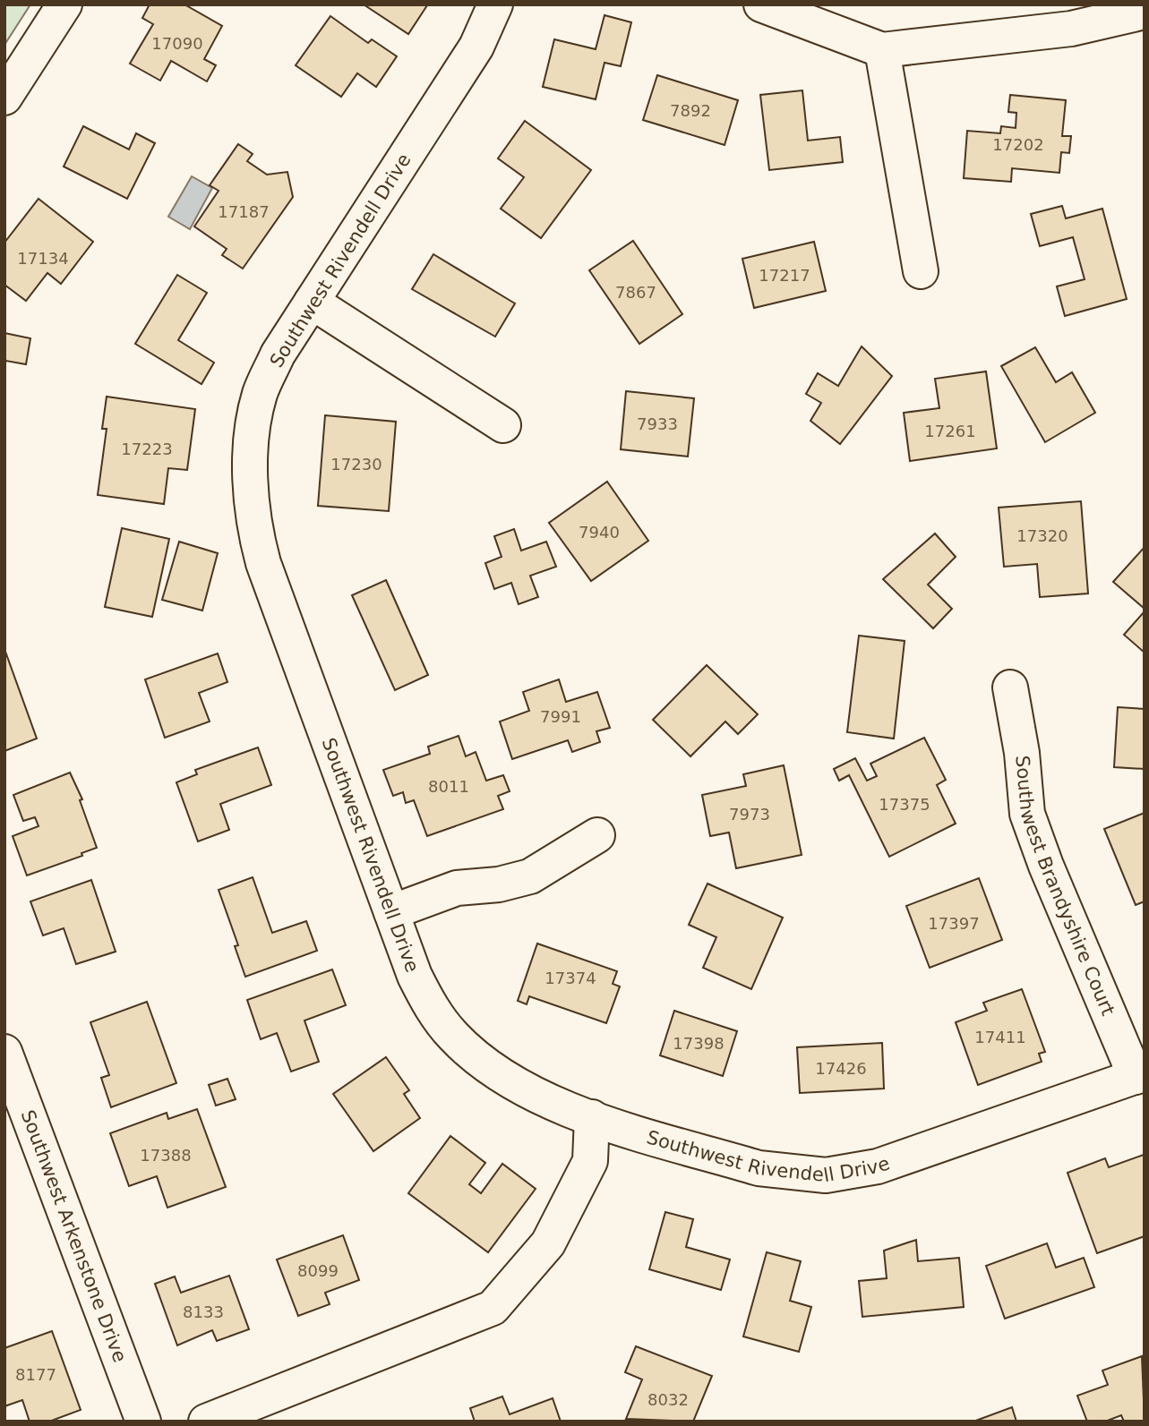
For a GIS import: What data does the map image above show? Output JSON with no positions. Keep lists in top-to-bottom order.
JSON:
{
  "streets": {
    "street": ["Southwest Rivendell Drive", "Southwest Brandyshire Court", "Southwest Arkenstone Drive"]
  },
  "crossings": [
    ["Southwest Rivendell Drive", "Southwest Brandyshire Court"]
  ],
  "house_numbers": [
    "17090",
    "7892",
    "17202",
    "17187",
    "17134",
    "17217",
    "7867",
    "7933",
    "17261",
    "17223",
    "17230",
    "7940",
    "17320",
    "7991",
    "8011",
    "17375",
    "7973",
    "17397",
    "17374",
    "17411",
    "17398",
    "17426",
    "17388",
    "8099",
    "8133",
    "8177",
    "8032"
  ]
}
